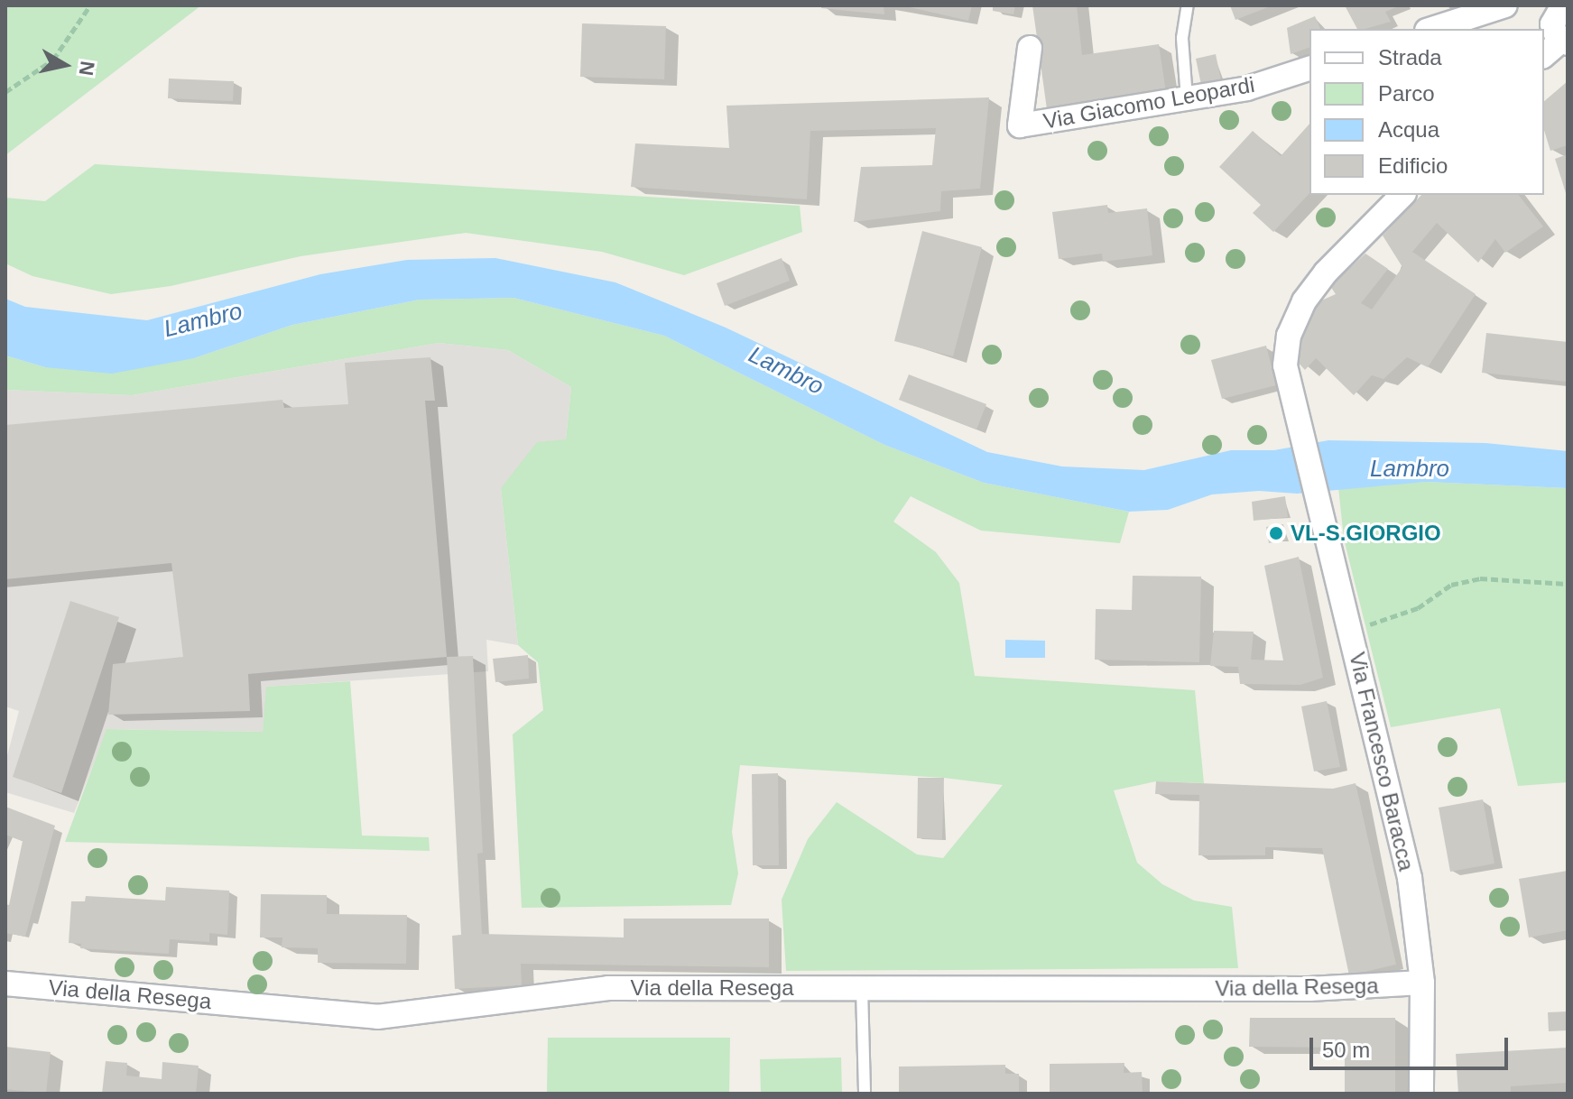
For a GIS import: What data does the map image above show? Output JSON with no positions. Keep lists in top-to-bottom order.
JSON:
{
  "streets": {
    "street": ["Via Giacomo Leopardi", "Via Francesco Baracca", "Via della Resega"]
  },
  "crossings": [
    ["Via Francesco Baracca", "Via della Resega"]
  ],
  "water": ["Lambro"],
  "places": ["VL-S.GIORGIO"],
  "legend": [
    "Strada",
    "Parco",
    "Acqua",
    "Edificio"
  ],
  "scale_bar": "50 m",
  "north": "right"
}
